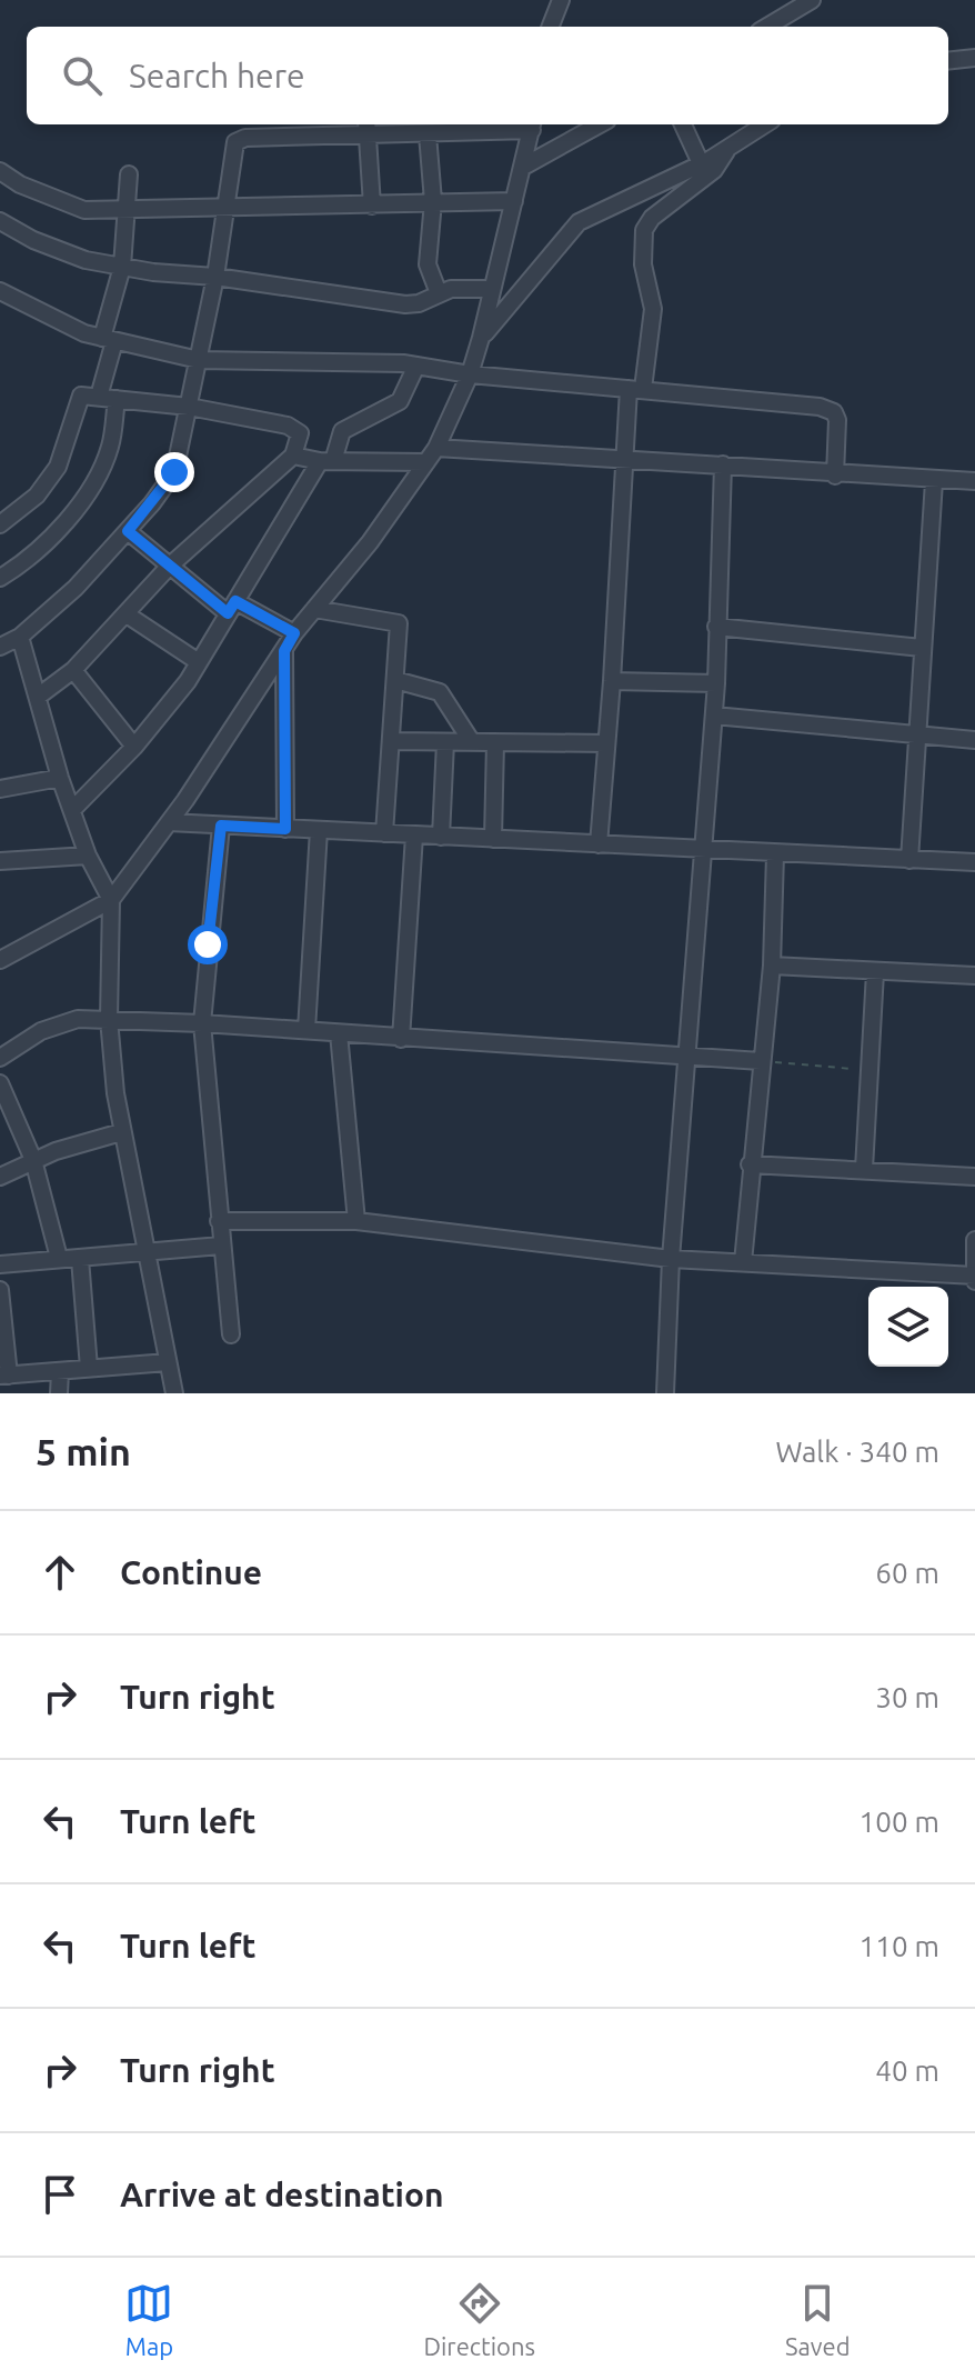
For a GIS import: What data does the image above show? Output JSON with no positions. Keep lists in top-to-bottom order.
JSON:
{
  "page": {
    "search": "Search here",
    "heading": ["5 min", "Walk · 340 m"],
    "list": [
      ["Continue", "60 m"],
      ["Turn right", "30 m"],
      ["Turn left", "100 m"],
      ["Turn left", "110 m"],
      ["Turn right", "40 m"],
      "Arrive at destination"
    ],
    "nav": ["Map", "Directions", "Saved"]
  }
}
